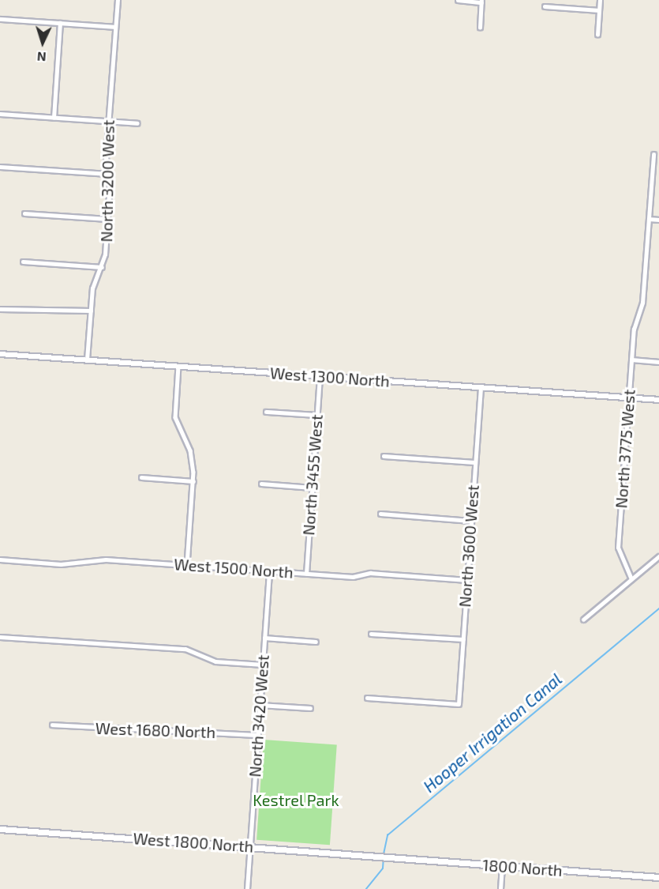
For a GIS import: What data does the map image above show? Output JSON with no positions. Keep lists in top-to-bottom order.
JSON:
{
  "streets": {
    "main road": ["West 1800 North", "1800 North"],
    "street": [
      "North 3200 West",
      "West 1300 North",
      "North 3775 West",
      "North 3455 West",
      "North 3600 West",
      "West 1500 North",
      "North 3420 West",
      "West 1680 North"
    ]
  },
  "crossings": [
    ["North 3200 West", "West 1300 North"],
    ["West 1300 North", "North 3775 West"],
    ["West 1300 North", "North 3455 West"],
    ["West 1300 North", "North 3600 West"],
    ["North 3455 West", "West 1500 North"],
    ["North 3600 West", "West 1500 North"],
    ["West 1500 North", "North 3420 West"],
    ["North 3420 West", "West 1680 North"],
    ["North 3420 West", "West 1800 North"],
    ["West 1800 North", "1800 North"]
  ],
  "water": ["Hooper Irrigation Canal"],
  "parks": ["Kestrel Park"],
  "north": "bottom"
}
